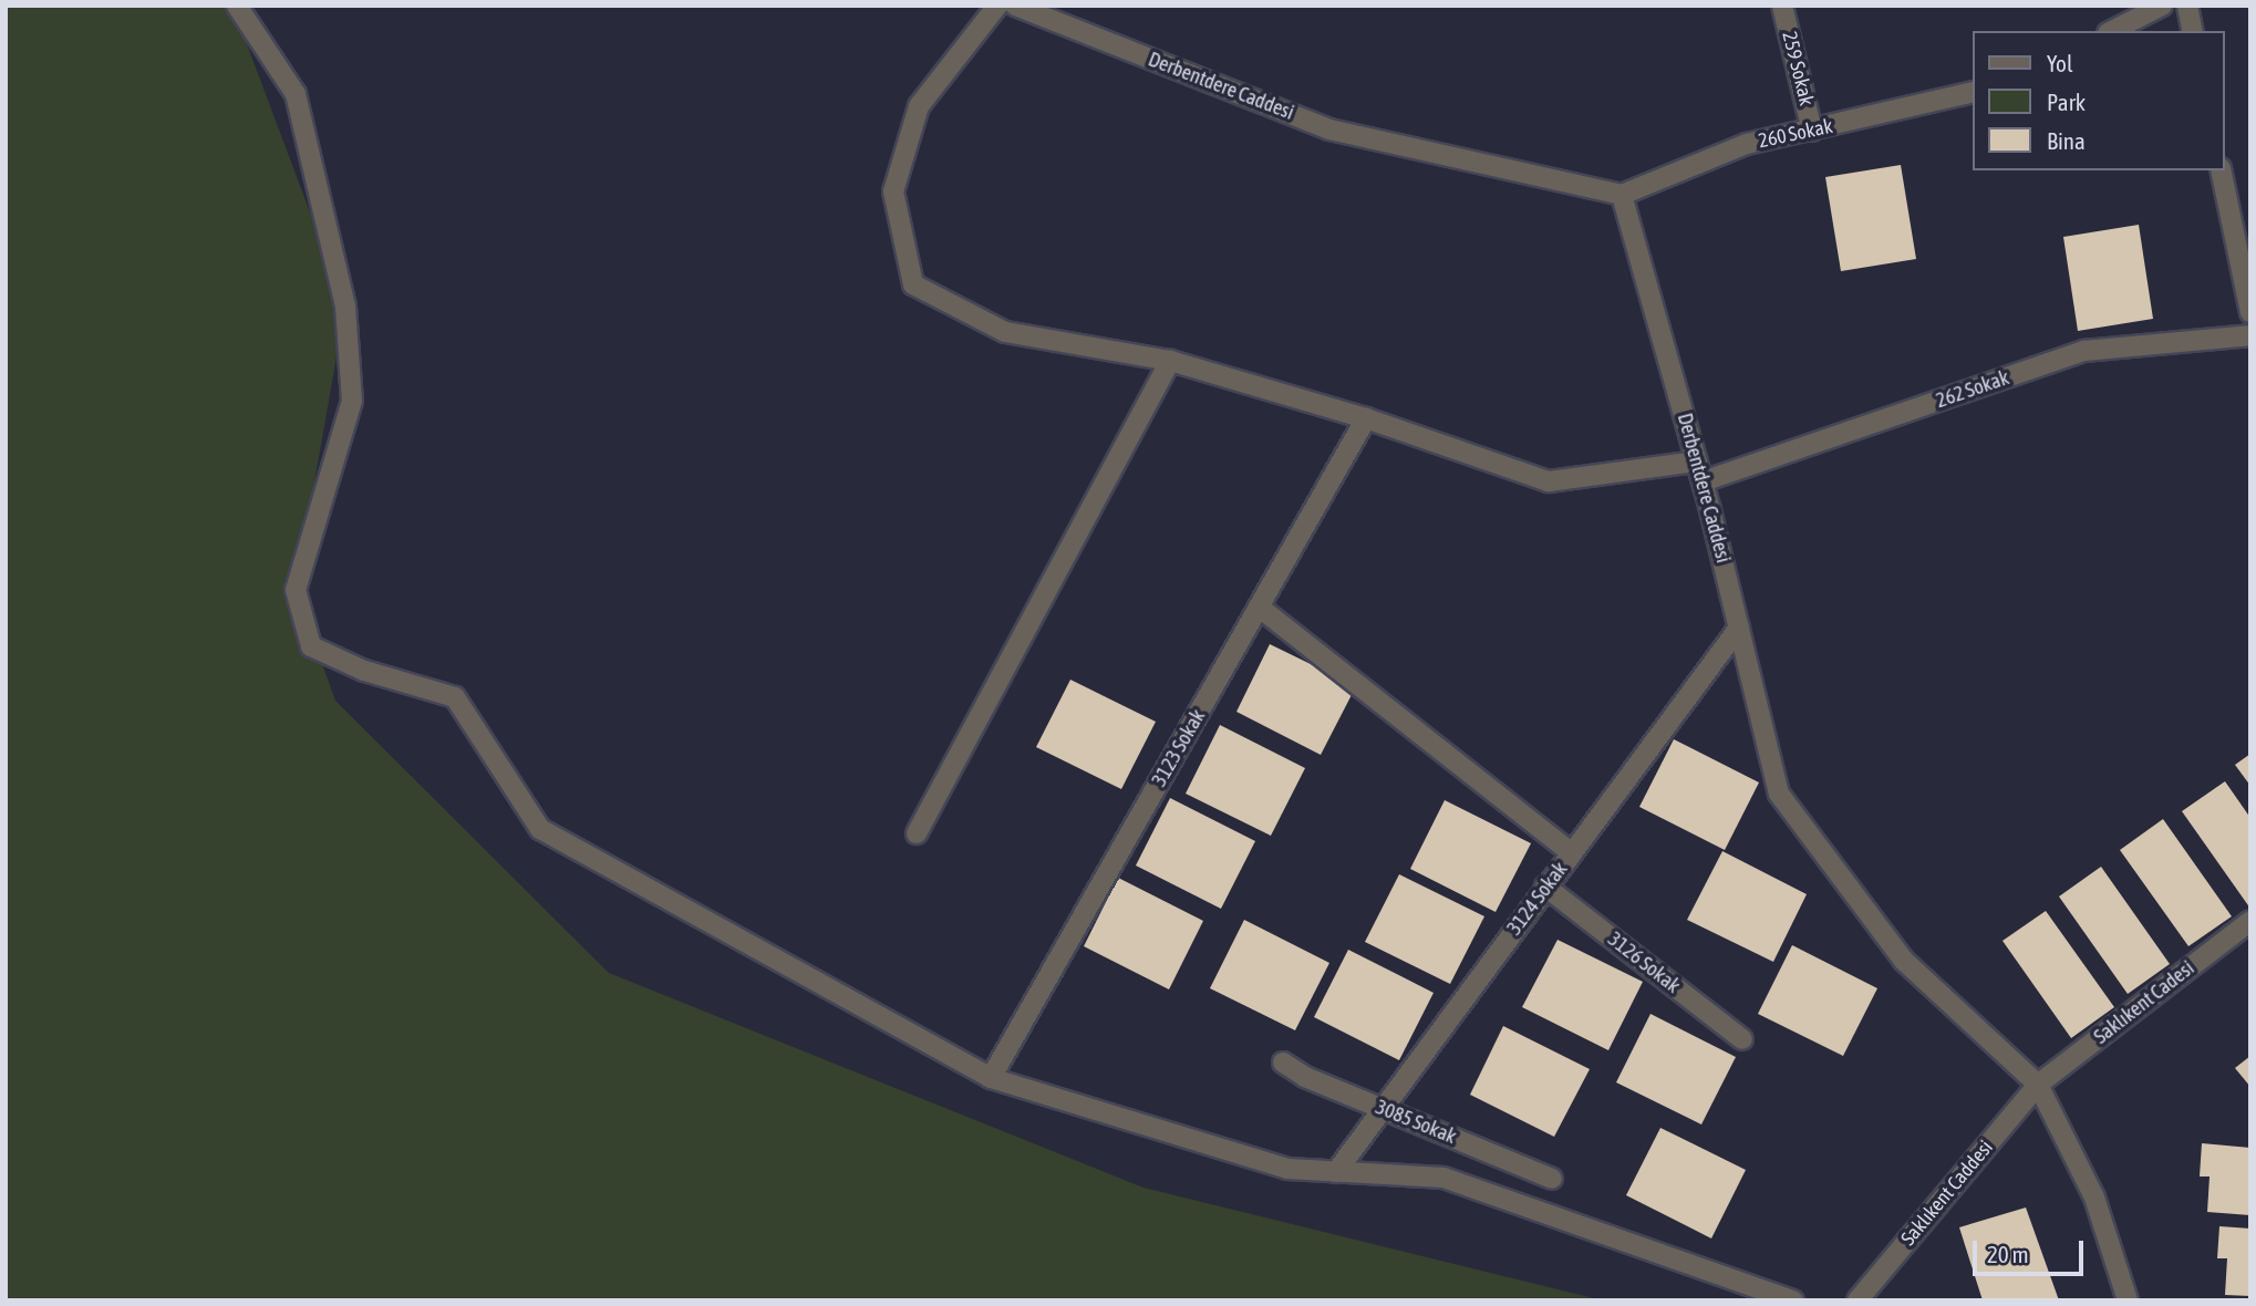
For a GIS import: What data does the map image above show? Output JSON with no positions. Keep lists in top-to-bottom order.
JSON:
{
  "streets": {
    "street": [
      "259 Sokak",
      "Derbentdere Caddesi",
      "260 Sokak",
      "262 Sokak",
      "3123 Sokak",
      "3124 Sokak",
      "3126 Sokak",
      "Saklıkent Cadesi",
      "3085 Sokak",
      "Saklıkent Caddesi"
    ]
  },
  "crossings": [
    ["259 Sokak", "260 Sokak"],
    ["Derbentdere Caddesi", "260 Sokak"],
    ["Derbentdere Caddesi", "262 Sokak"],
    ["Derbentdere Caddesi", "3124 Sokak"],
    ["Derbentdere Caddesi", "Saklıkent Cadesi"],
    ["Derbentdere Caddesi", "Saklıkent Caddesi"],
    ["3124 Sokak", "3126 Sokak"],
    ["3124 Sokak", "3085 Sokak"],
    ["Saklıkent Cadesi", "Saklıkent Caddesi"]
  ],
  "legend": ["Yol", "Park", "Bina"],
  "scale_bar": "20 m"
}
